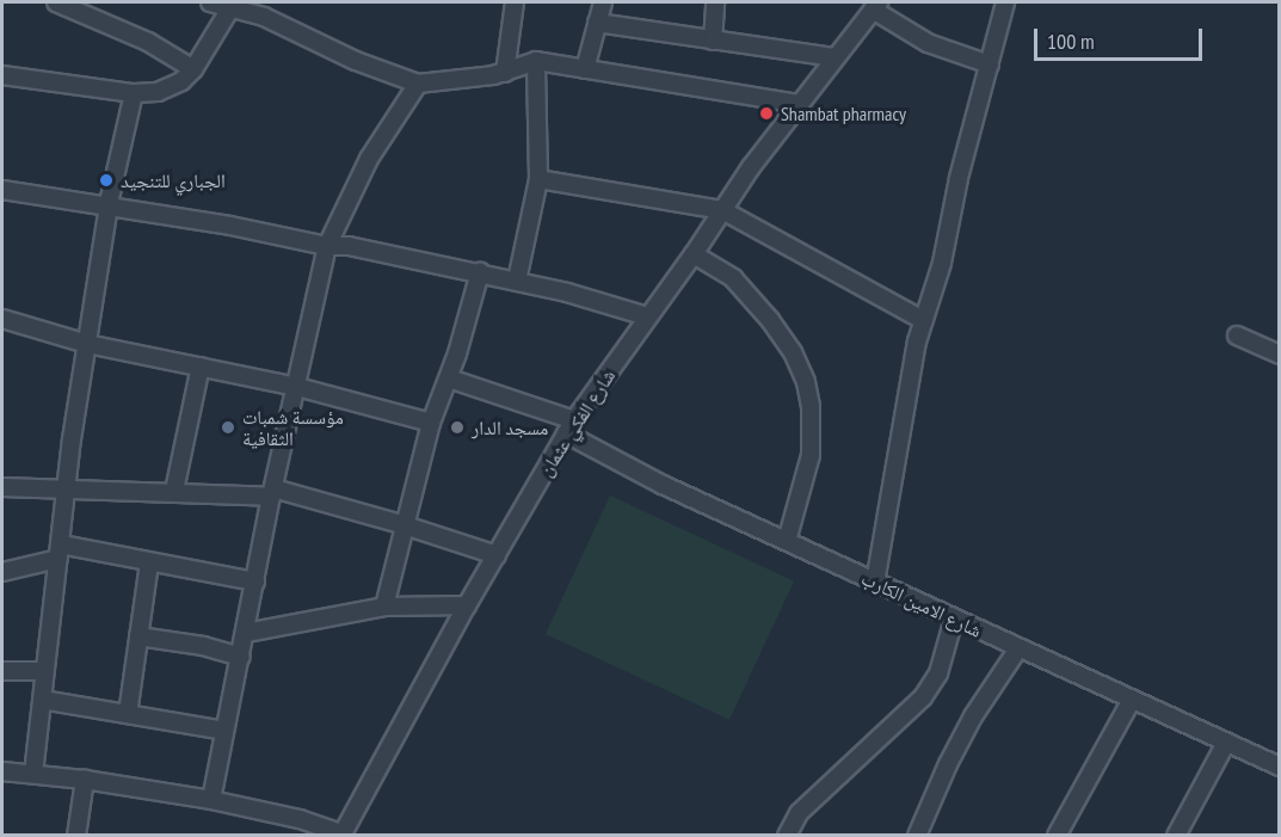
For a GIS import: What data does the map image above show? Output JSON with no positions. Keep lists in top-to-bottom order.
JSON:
{
  "streets": {
    "street": ["شارع الفكي عثمان", "شارع الامين الكارب"]
  },
  "crossings": [
    ["شارع الفكي عثمان", "شارع الامين الكارب"]
  ],
  "places": [
    "Shambat pharmacy",
    "الجباري للتنجيد",
    "مؤسسة شمبات الثقافية",
    "مسجد الدار"
  ],
  "scale_bar": "100 m"
}
